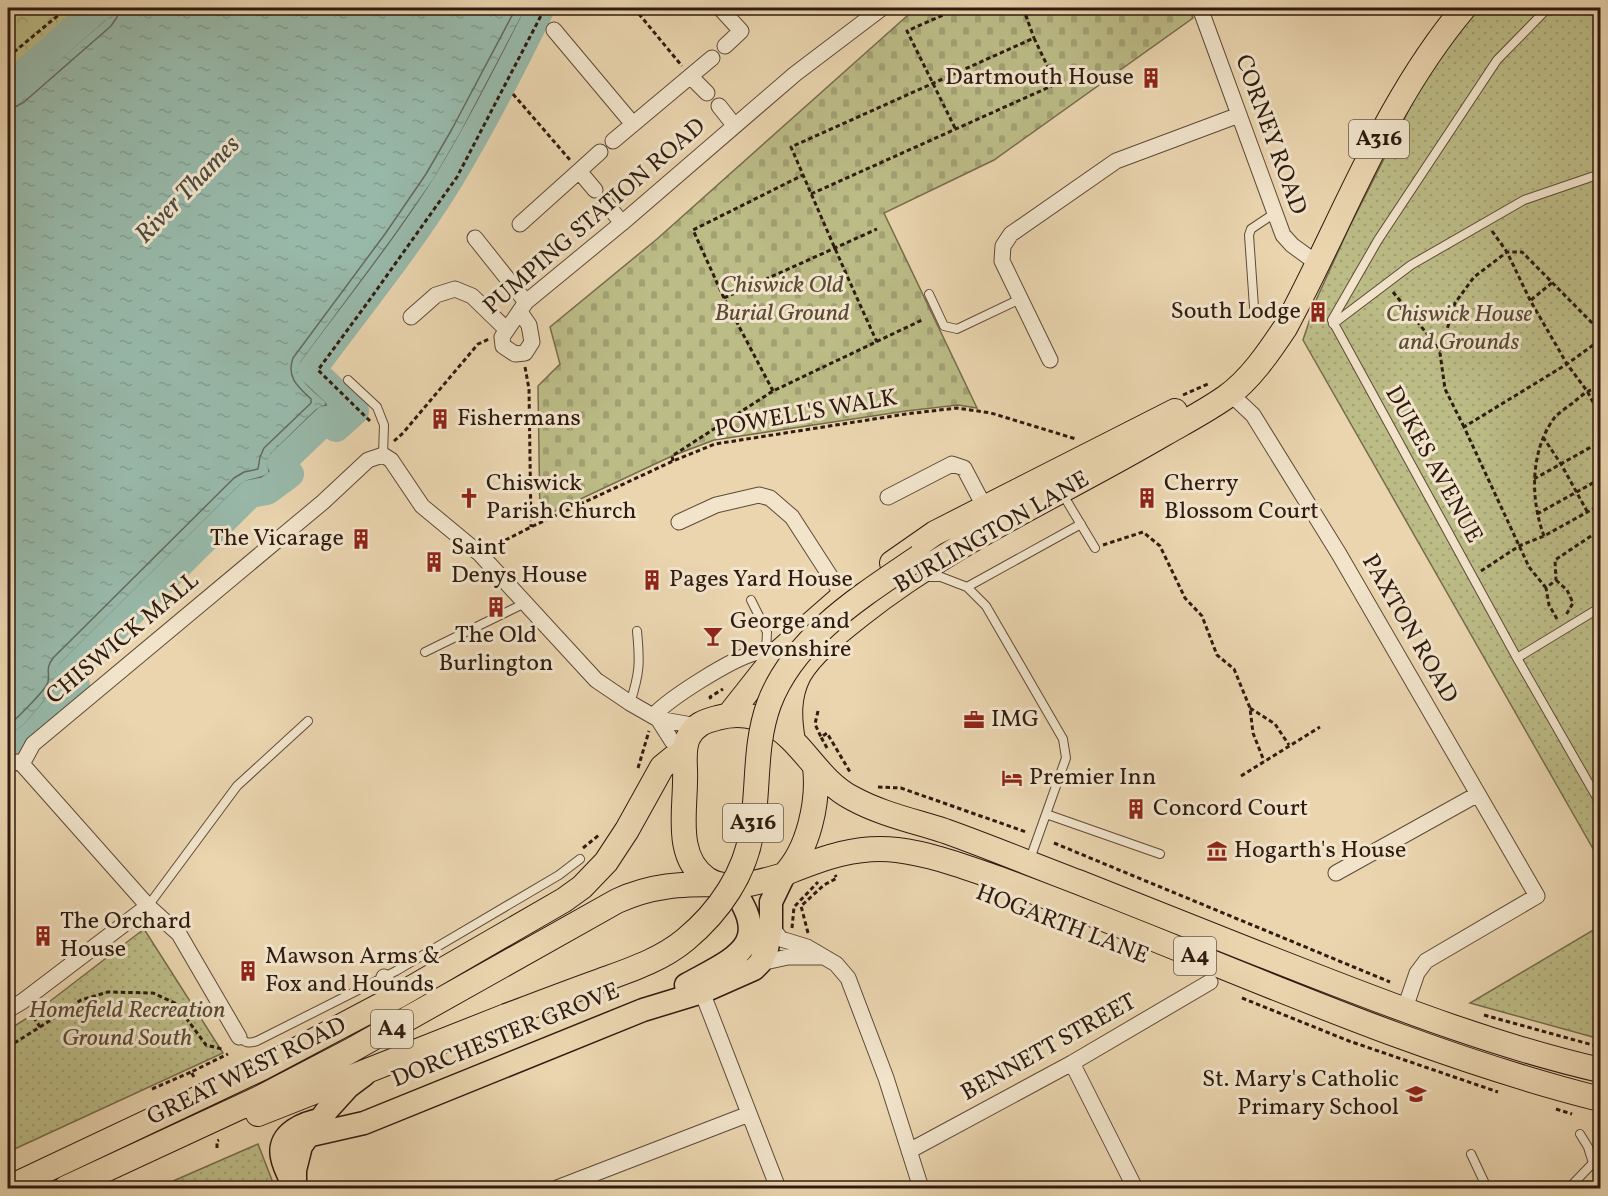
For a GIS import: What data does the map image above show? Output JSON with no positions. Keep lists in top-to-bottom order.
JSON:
{
  "streets": {
    "highway": [
      "A316",
      "BURLINGTON LANE",
      "HOGARTH LANE",
      "A4",
      "GREAT WEST ROAD"
    ],
    "main road": ["DORCHESTER GROVE"],
    "street": [
      "CORNEY ROAD",
      "PUMPING STATION ROAD",
      "PAXTON ROAD",
      "CHISWICK MALL",
      "BENNETT STREET"
    ],
    "lane": ["DUKES AVENUE"],
    "path": ["POWELL'S WALK"]
  },
  "crossings": [
    ["CORNEY ROAD", "BURLINGTON LANE"],
    ["A316", "BURLINGTON LANE"],
    ["A316", "HOGARTH LANE"],
    ["A316", "A4"],
    ["A316", "DORCHESTER GROVE"],
    ["A316", "GREAT WEST ROAD"],
    ["PUMPING STATION ROAD", "CHISWICK MALL"],
    ["BURLINGTON LANE", "PAXTON ROAD"],
    ["BURLINGTON LANE", "HOGARTH LANE"],
    ["BURLINGTON LANE", "DORCHESTER GROVE"],
    ["BURLINGTON LANE", "GREAT WEST ROAD"],
    ["PAXTON ROAD", "HOGARTH LANE"],
    ["HOGARTH LANE", "DORCHESTER GROVE"],
    ["HOGARTH LANE", "GREAT WEST ROAD"],
    ["DORCHESTER GROVE", "GREAT WEST ROAD"]
  ],
  "water": ["River Thames"],
  "parks": ["Chiswick Old Burial Ground", "Chiswick House and Grounds", "Homefield Recreation Ground South"],
  "places": {
    "building": [
      "Dartmouth House",
      "South Lodge",
      "Fishermans",
      "Cherry Blossom Court",
      "The Vicarage",
      "Saint Denys House",
      "Pages Yard House",
      "The Old Burlington",
      "Concord Court",
      "The Orchard House",
      "Mawson Arms & Fox and Hounds"
    ],
    "church": ["Chiswick Parish Church"],
    "bar": ["George and Devonshire"],
    "office": ["IMG"],
    "hotel": ["Premier Inn"],
    "museum": ["Hogarth's House"],
    "school or university": ["St. Mary's Catholic Primary School"]
  }
}
